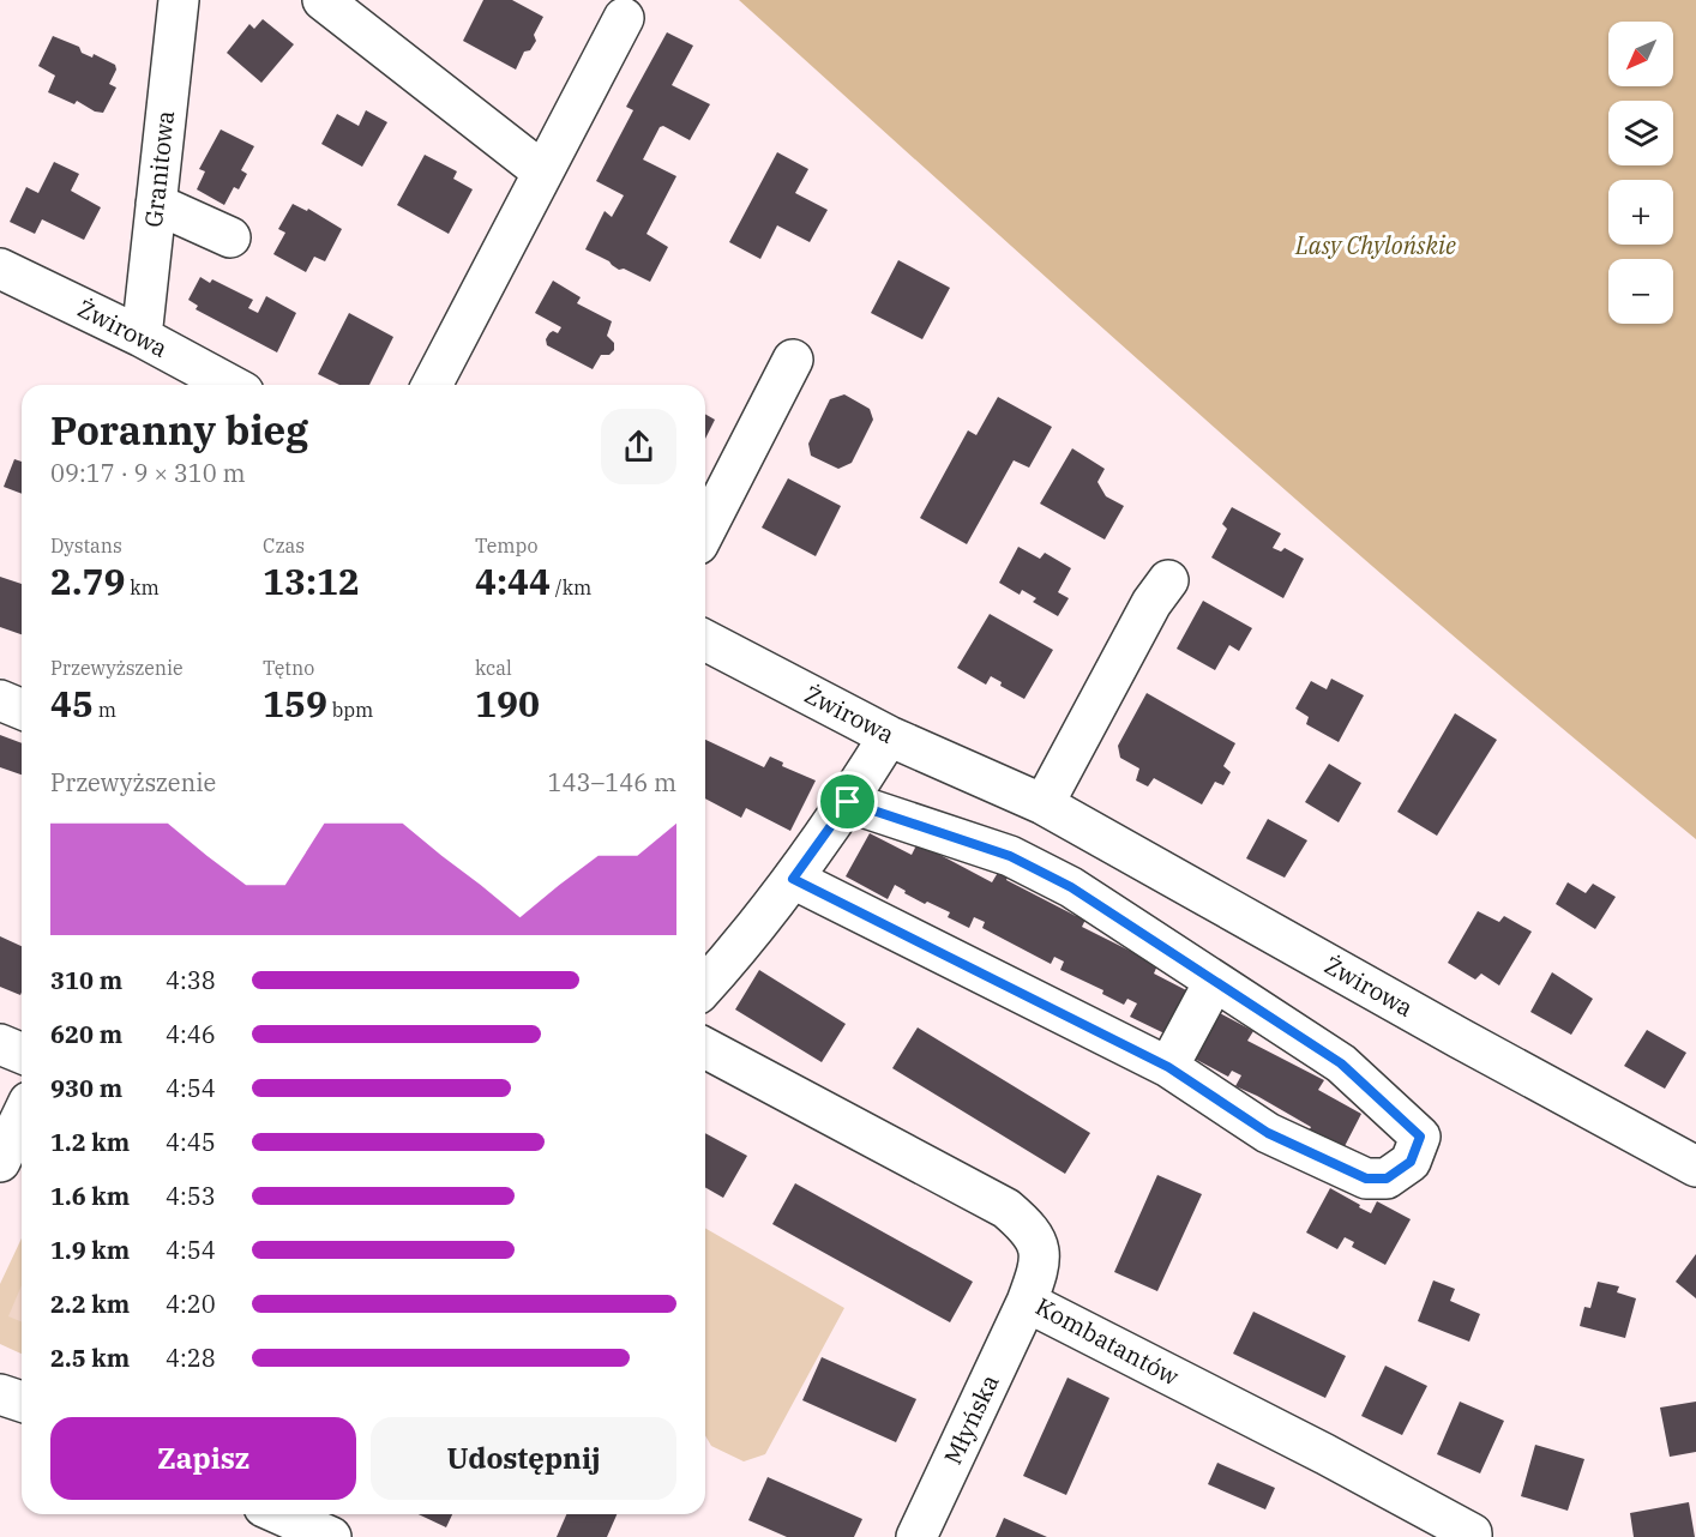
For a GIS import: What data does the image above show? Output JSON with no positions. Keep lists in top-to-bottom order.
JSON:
{
  "streets": {
    "street": [
      "Granitowa",
      "Żwirowa",
      "Kombatantów",
      "Młyńska"
    ]
  },
  "crossings": [
    ["Granitowa", "Żwirowa"],
    ["Kombatantów", "Młyńska"]
  ],
  "parks": ["Lasy Chylońskie"],
  "north": "bottom left",
  "page": {
    "map_buttons": ["+", "−"],
    "heading": ["Poranny bieg", "09:17 · 9 × 310 m"],
    "stats": [
      ["Dystans", "2.79 km"],
      ["Czas", "13:12"],
      ["Tempo", "4:44 /km"],
      ["Przewyższenie", "45 m"],
      ["Tętno", "159 bpm"],
      ["kcal", "190"]
    ],
    "chart": ["Przewyższenie", "143–146 m"],
    "list": [
      {
        "name": "310 m",
        "note": "4:38"
      },
      {
        "name": "620 m",
        "note": "4:46"
      },
      {
        "name": "930 m",
        "note": "4:54"
      },
      {
        "name": "1.2 km",
        "note": "4:45"
      },
      {
        "name": "1.6 km",
        "note": "4:53"
      },
      {
        "name": "1.9 km",
        "note": "4:54"
      },
      {
        "name": "2.2 km",
        "note": "4:20"
      },
      {
        "name": "2.5 km",
        "note": "4:28"
      }
    ],
    "buttons": ["Zapisz", "Udostępnij"]
  }
}
